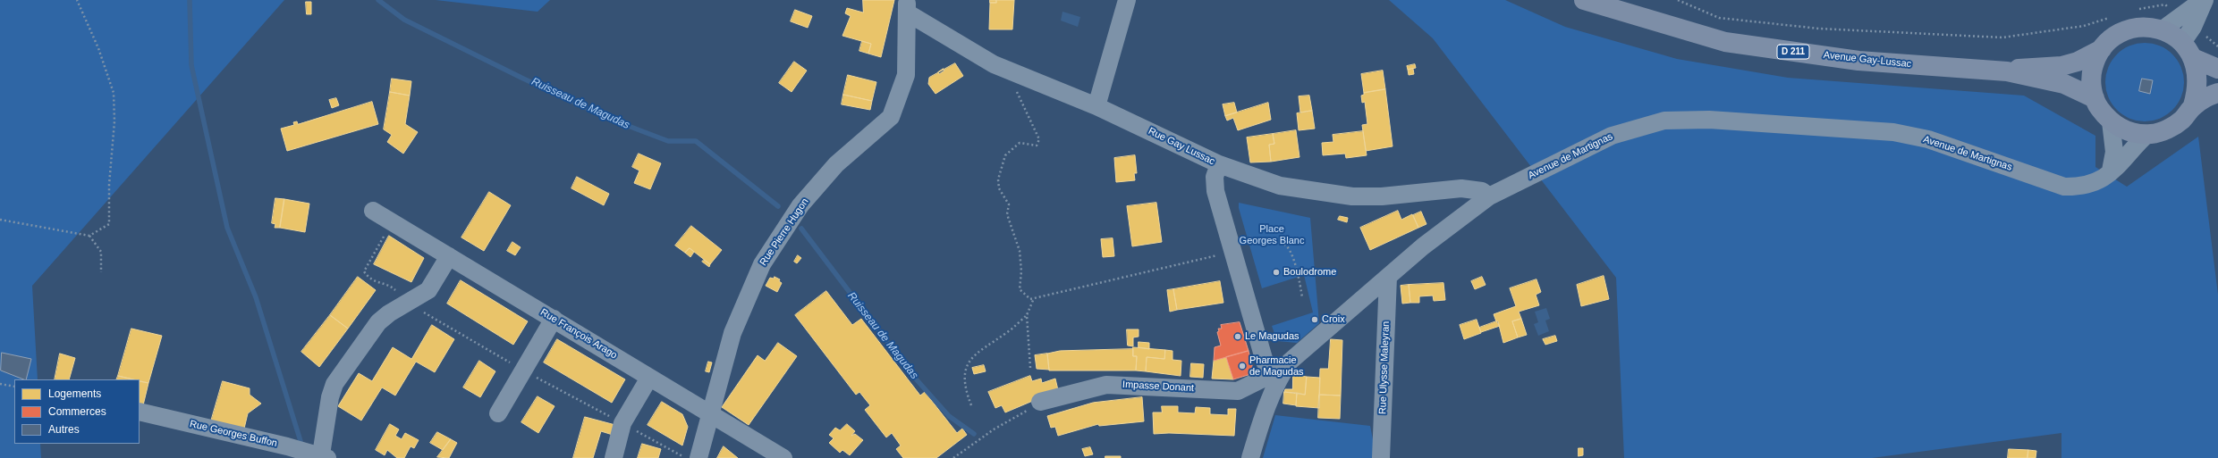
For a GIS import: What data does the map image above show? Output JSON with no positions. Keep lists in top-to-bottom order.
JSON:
{
  "streets": {
    "main road": ["D 211", "Avenue Gay-Lussac"],
    "street": [
      "Rue Gay Lussac",
      "Avenue de Martignas",
      "Rue Pierre Hugon",
      "Rue François Arago",
      "Rue Ulysse Maleyran",
      "Impasse Donant",
      "Rue Georges Buffon"
    ]
  },
  "crossings": [
    ["Avenue Gay-Lussac", "Avenue de Martignas"],
    ["Rue Gay Lussac", "Avenue de Martignas"],
    ["Rue Gay Lussac", "Rue Pierre Hugon"],
    ["Avenue de Martignas", "Rue Ulysse Maleyran"],
    ["Avenue de Martignas", "Impasse Donant"],
    ["Rue Pierre Hugon", "Rue François Arago"]
  ],
  "water": ["Ruisseau de Magudas"],
  "parks": ["Place Georges Blanc"],
  "places": [
    "Boulodrome",
    "Croix",
    "Le Magudas",
    "Pharmacie de Magudas"
  ],
  "legend": ["Logements", "Commerces", "Autres"]
}
